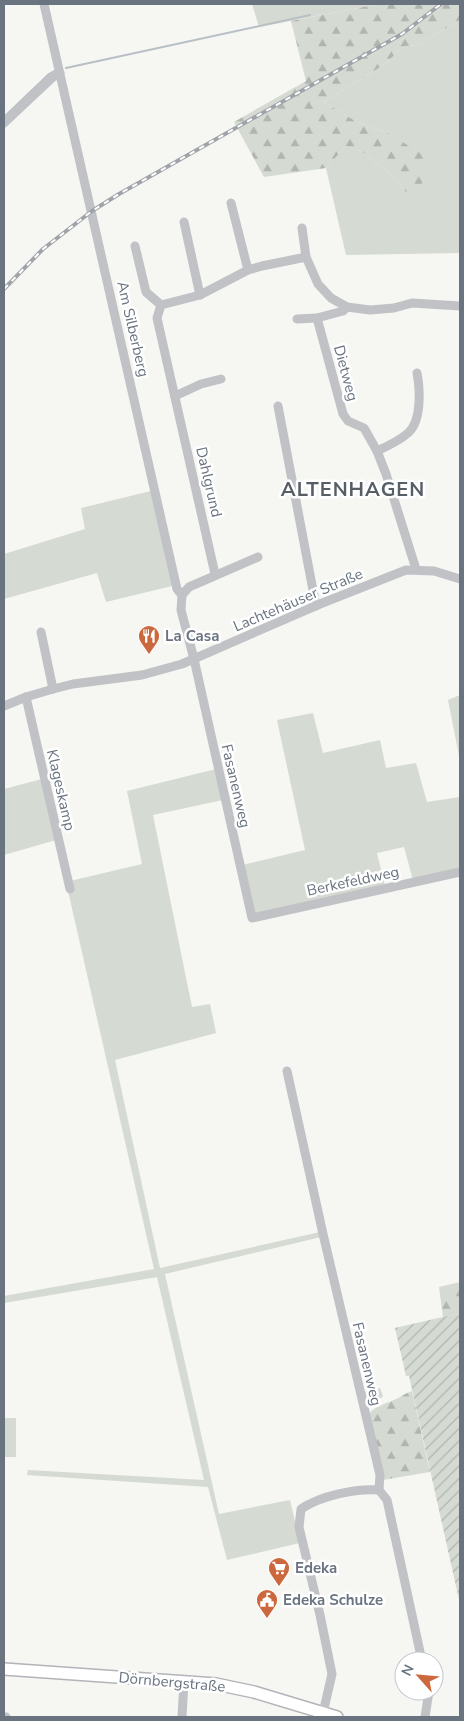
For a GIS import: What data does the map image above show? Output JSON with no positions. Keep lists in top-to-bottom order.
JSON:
{
  "streets": {
    "main road": ["Dörnbergstraße"],
    "street": [
      "Am Silberberg",
      "Dietweg",
      "Dahlgrund",
      "Lachtehäuser Straße",
      "Fasanenweg",
      "Klageskamp",
      "Berkefeldweg"
    ]
  },
  "crossings": [
    ["Am Silberberg", "Lachtehäuser Straße"],
    ["Am Silberberg", "Fasanenweg"],
    ["Dietweg", "Lachtehäuser Straße"],
    ["Lachtehäuser Straße", "Fasanenweg"],
    ["Lachtehäuser Straße", "Klageskamp"],
    ["Fasanenweg", "Berkefeldweg"]
  ],
  "districts": ["ALTENHAGEN"],
  "places": {
    "restaurant": ["La Casa"],
    "supermarket": ["Edeka"],
    "public building": ["Edeka Schulze"]
  },
  "north": "top left"
}
